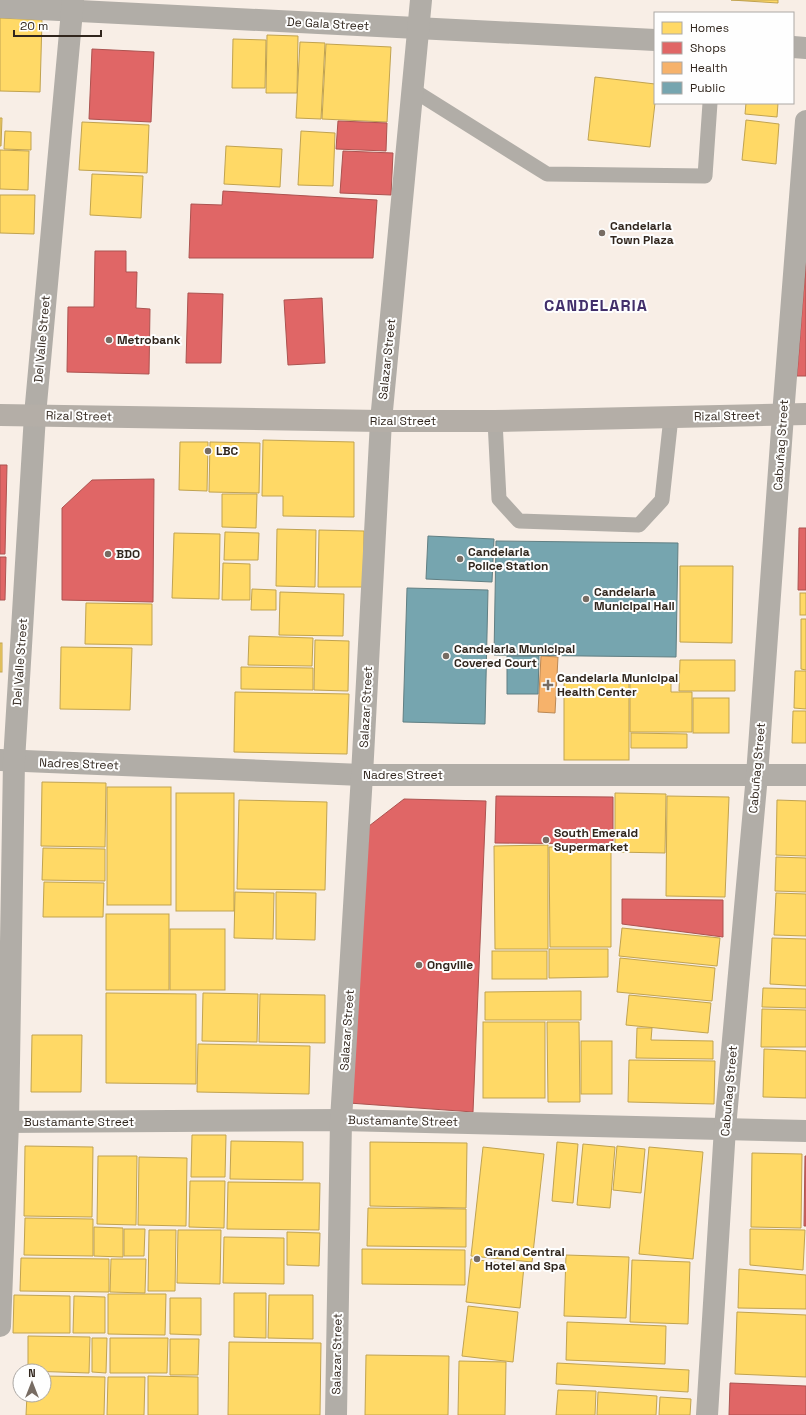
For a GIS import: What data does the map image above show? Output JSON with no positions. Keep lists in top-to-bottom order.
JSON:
{
  "streets": {
    "main road": ["Rizal Street"],
    "street": [
      "De Gala Street",
      "Del Valle Street",
      "Salazar Street",
      "Cabuñag Street",
      "Nadres Street",
      "Bustamante Street"
    ]
  },
  "crossings": [
    ["De Gala Street", "Del Valle Street"],
    ["De Gala Street", "Salazar Street"],
    ["Del Valle Street", "Rizal Street"],
    ["Del Valle Street", "Nadres Street"],
    ["Del Valle Street", "Bustamante Street"],
    ["Salazar Street", "Rizal Street"],
    ["Salazar Street", "Nadres Street"],
    ["Salazar Street", "Bustamante Street"],
    ["Rizal Street", "Cabuñag Street"],
    ["Cabuñag Street", "Nadres Street"],
    ["Cabuñag Street", "Bustamante Street"]
  ],
  "districts": ["CANDELARIA"],
  "places": {
    "other": [
      "Candelaria Town Plaza",
      "Metrobank",
      "LBC",
      "BDO",
      "Candelaria Police Station",
      "Candelaria Municipal Hall",
      "Candelaria Municipal Covered Court",
      "South Emerald Supermarket",
      "Ongville",
      "Grand Central Hotel and Spa"
    ],
    "health": ["Candelaria Municipal Health Center"]
  },
  "legend": [
    "Homes",
    "Shops",
    "Health",
    "Public"
  ],
  "scale_bar": "20 m",
  "north": "top"
}
